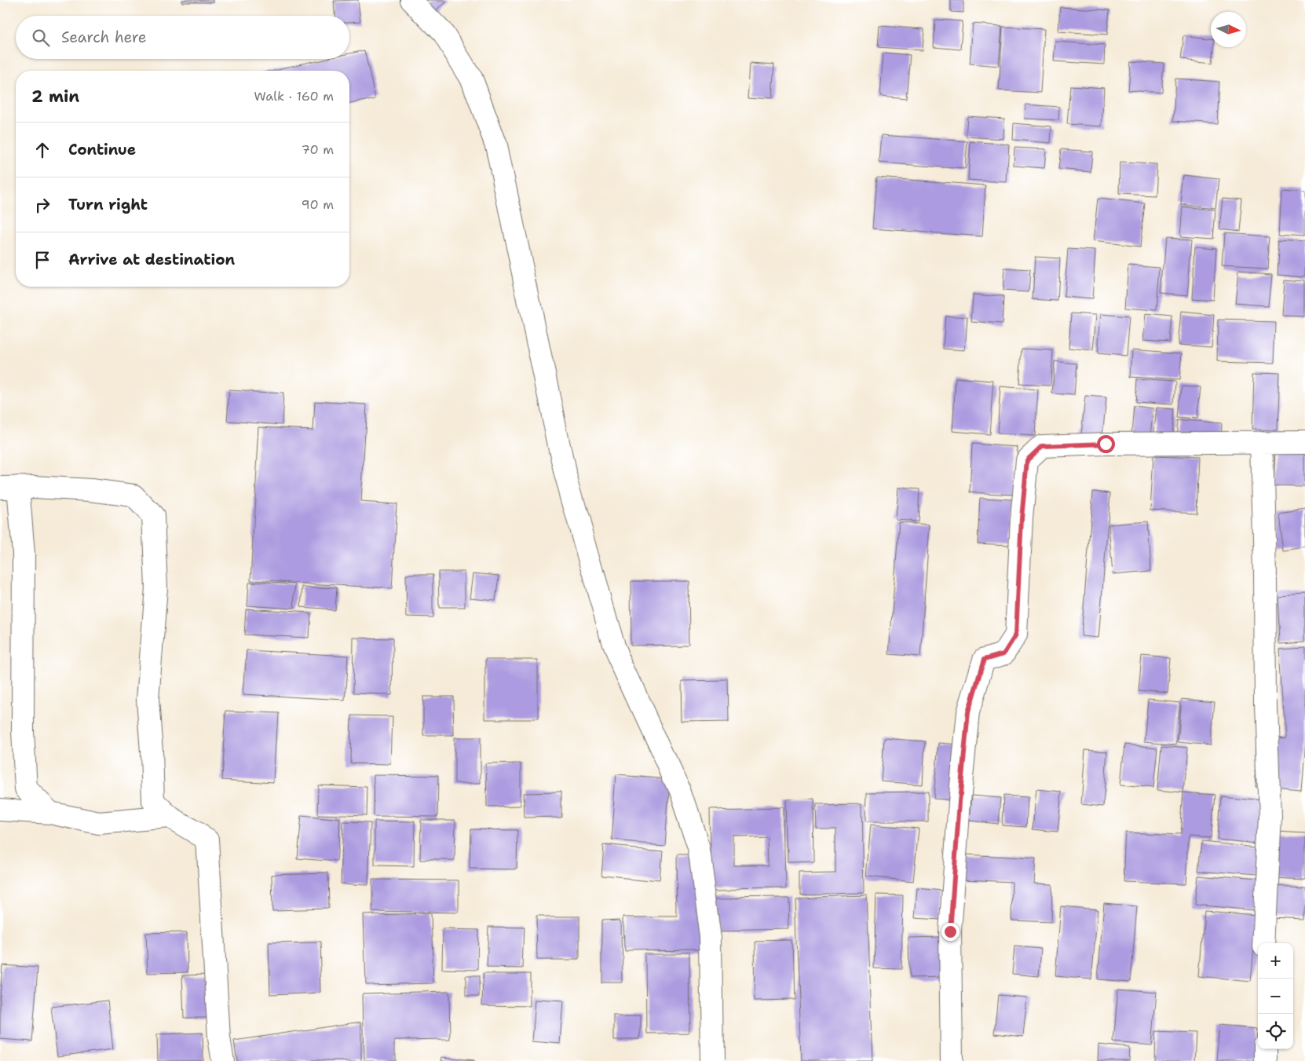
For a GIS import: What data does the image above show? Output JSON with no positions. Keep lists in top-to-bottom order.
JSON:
{
  "north": "right",
  "page": {
    "search": "Search here",
    "heading": ["2 min", "Walk · 160 m"],
    "list": [
      ["Continue", "70 m"],
      ["Turn right", "90 m"],
      "Arrive at destination"
    ],
    "map_buttons": ["+", "−"]
  }
}
